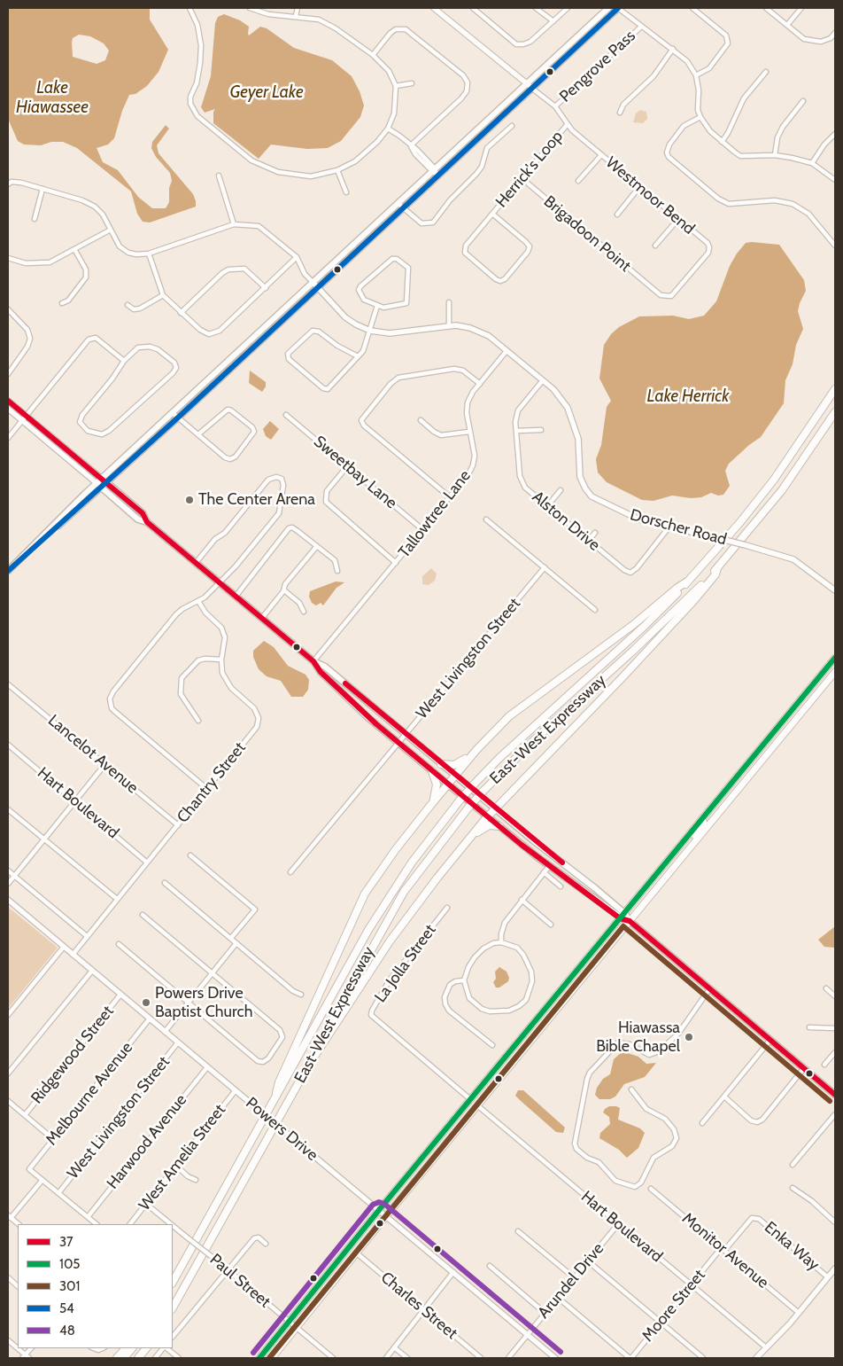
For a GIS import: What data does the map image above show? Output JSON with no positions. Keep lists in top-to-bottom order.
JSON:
{
  "streets": {
    "highway": ["East-West Expressway"],
    "street": [
      "Pengrove Pass",
      "Herrick's Loop",
      "Westmoor Bend",
      "Brigadoon Point",
      "Sweetbay Lane",
      "Tallowtree Lane",
      "Alston Drive",
      "Dorscher Road",
      "West Livingston Street",
      "Lancelot Avenue",
      "Chantry Street",
      "Hart Boulevard",
      "La Jolla Street",
      "Ridgewood Street",
      "Melbourne Avenue",
      "Powers Drive",
      "Harwood Avenue",
      "West Amelia Street",
      "Enka Way",
      "Monitor Avenue",
      "Paul Street",
      "Arundel Drive",
      "Charles Street",
      "Moore Street"
    ]
  },
  "crossings": [
    ["Pengrove Pass", "Westmoor Bend"],
    ["Herrick's Loop", "Westmoor Bend"],
    ["Herrick's Loop", "Brigadoon Point"],
    ["Westmoor Bend", "Brigadoon Point"],
    ["Sweetbay Lane", "Tallowtree Lane"],
    ["Tallowtree Lane", "Dorscher Road"],
    ["Alston Drive", "Dorscher Road"],
    ["West Livingston Street", "Melbourne Avenue"],
    ["West Livingston Street", "Powers Drive"],
    ["Lancelot Avenue", "Chantry Street"],
    ["Chantry Street", "Hart Boulevard"],
    ["Chantry Street", "Powers Drive"],
    ["Hart Boulevard", "Arundel Drive"],
    ["Hart Boulevard", "Moore Street"],
    ["Ridgewood Street", "Powers Drive"],
    ["Melbourne Avenue", "Powers Drive"],
    ["Powers Drive", "Harwood Avenue"],
    ["Powers Drive", "West Amelia Street"],
    ["Powers Drive", "Arundel Drive"],
    ["West Amelia Street", "Paul Street"],
    ["Enka Way", "Moore Street"],
    ["Monitor Avenue", "Moore Street"]
  ],
  "water": ["Lake Hiawassee", "Geyer Lake", "Lake Herrick"],
  "places": ["The Center Arena", "Powers Drive Baptist Church", "Hiawassa Bible Chapel"],
  "lines": [
    "transit line 54",
    "transit line 37",
    "transit line 105",
    "transit line 301",
    "transit line 48"
  ],
  "legend": [
    "37",
    "105",
    "301",
    "54",
    "48"
  ]
}
